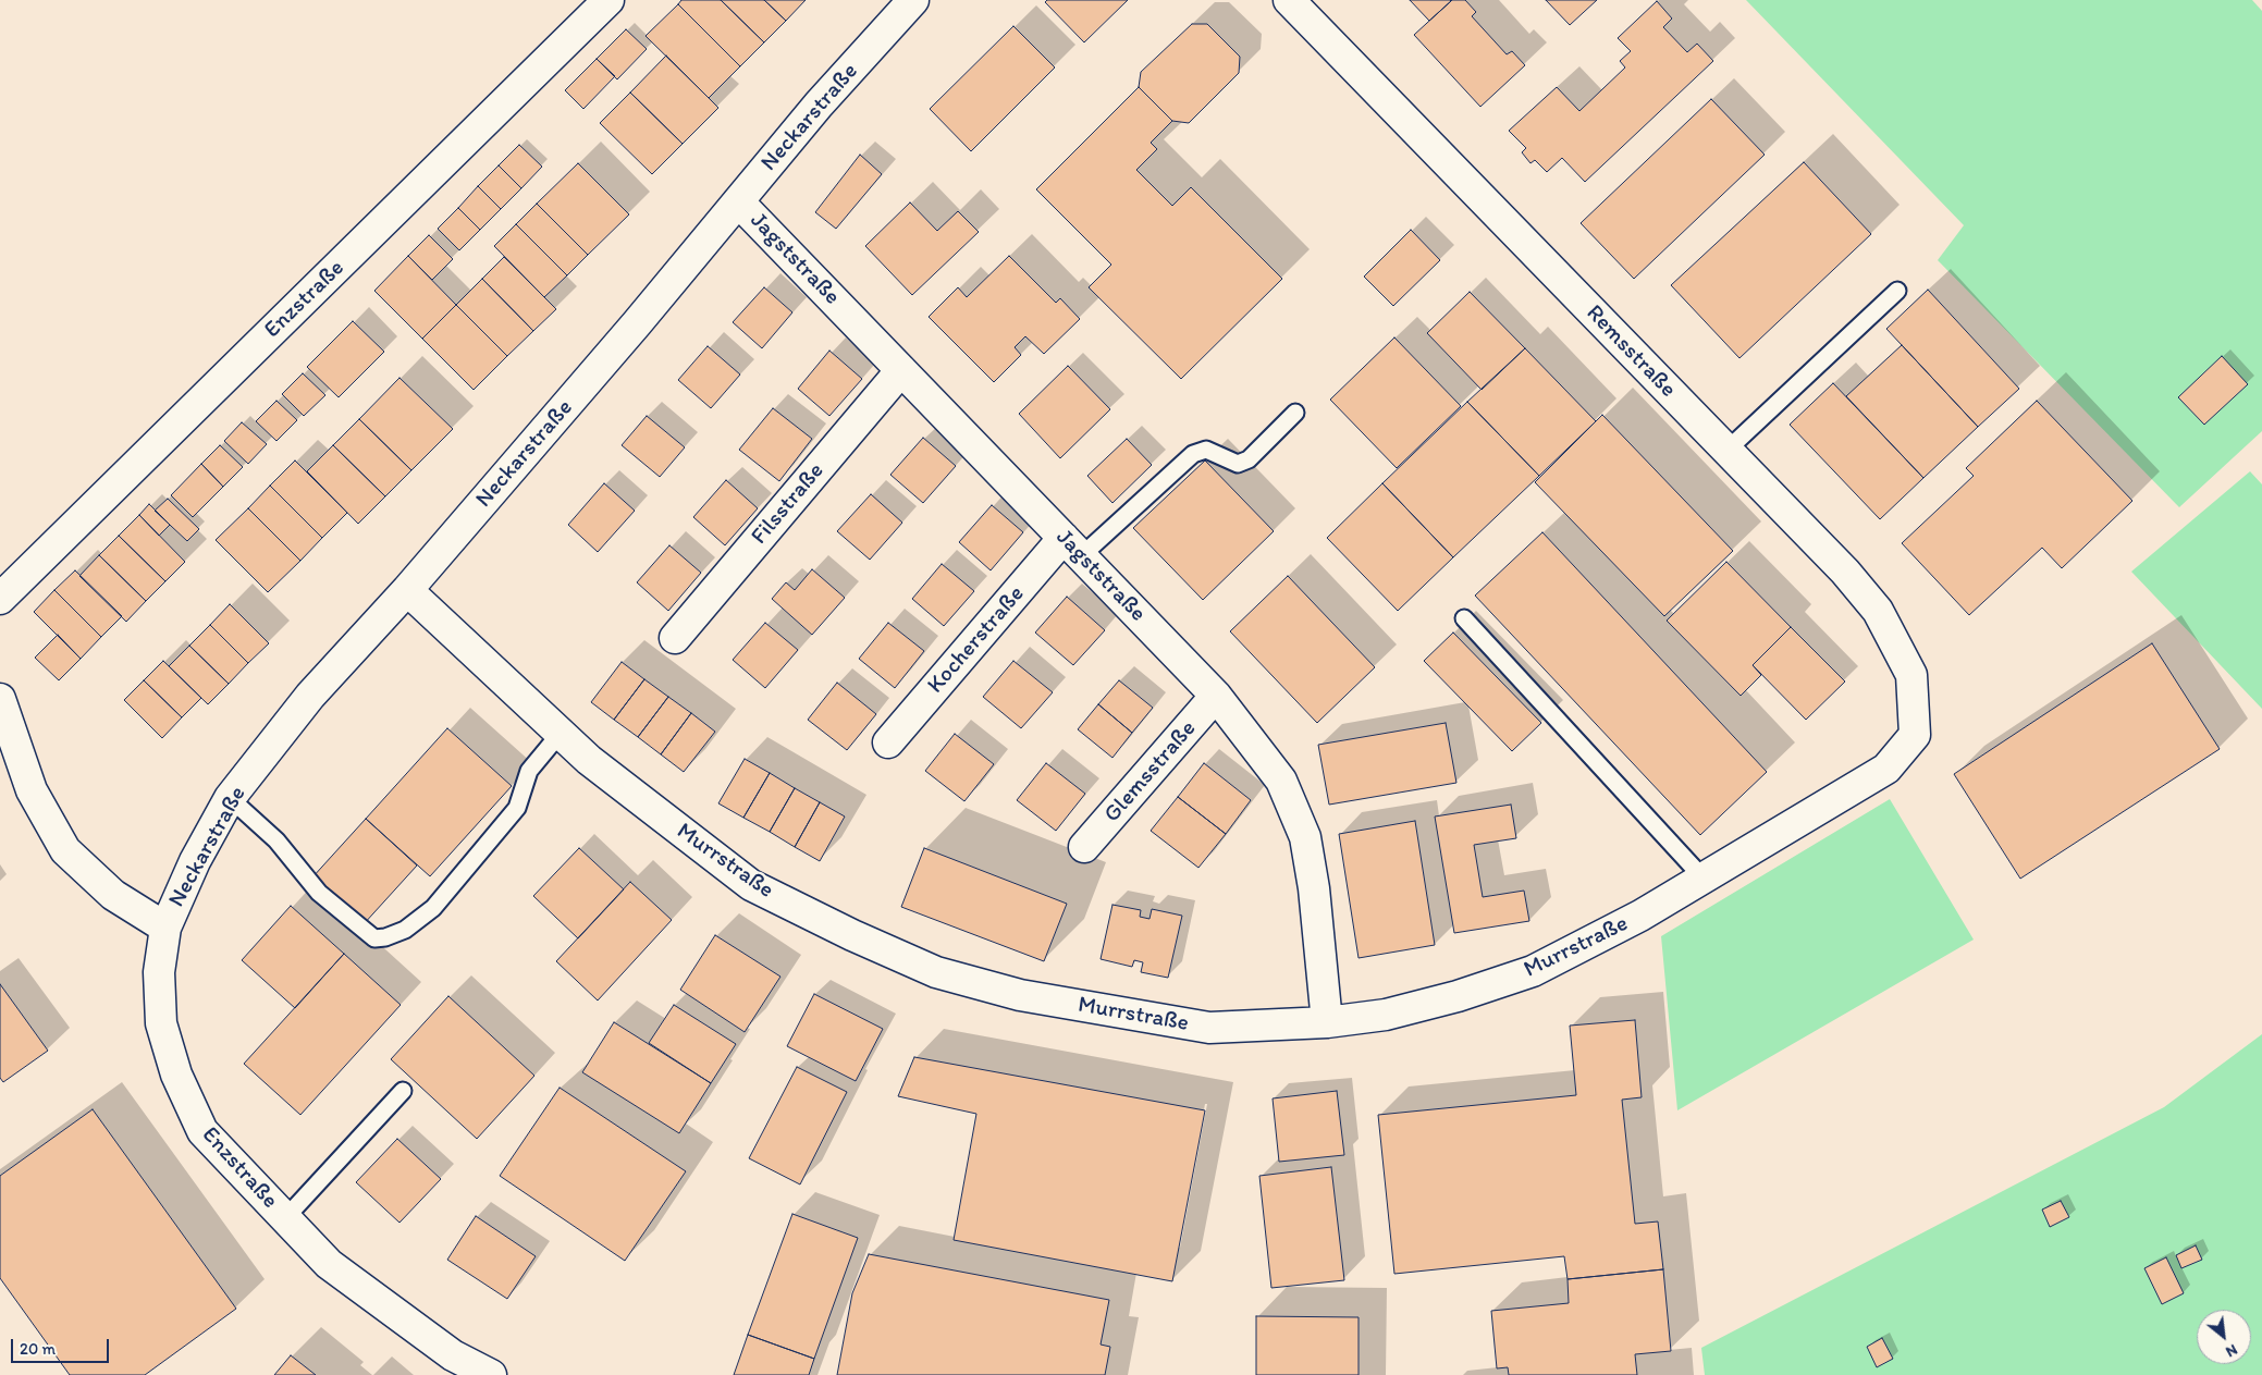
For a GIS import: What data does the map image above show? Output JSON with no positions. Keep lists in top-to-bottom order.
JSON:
{
  "streets": {
    "street": [
      "Neckarstraße",
      "Jagststraße",
      "Enzstraße",
      "Remsstraße",
      "Filsstraße",
      "Kocherstraße",
      "Glemsstraße",
      "Murrstraße"
    ]
  },
  "crossings": [
    ["Neckarstraße", "Jagststraße"],
    ["Neckarstraße", "Enzstraße"],
    ["Neckarstraße", "Murrstraße"],
    ["Jagststraße", "Filsstraße"],
    ["Jagststraße", "Kocherstraße"],
    ["Jagststraße", "Glemsstraße"],
    ["Jagststraße", "Murrstraße"],
    ["Remsstraße", "Murrstraße"]
  ],
  "scale_bar": "20 m",
  "north": "bottom right"
}
